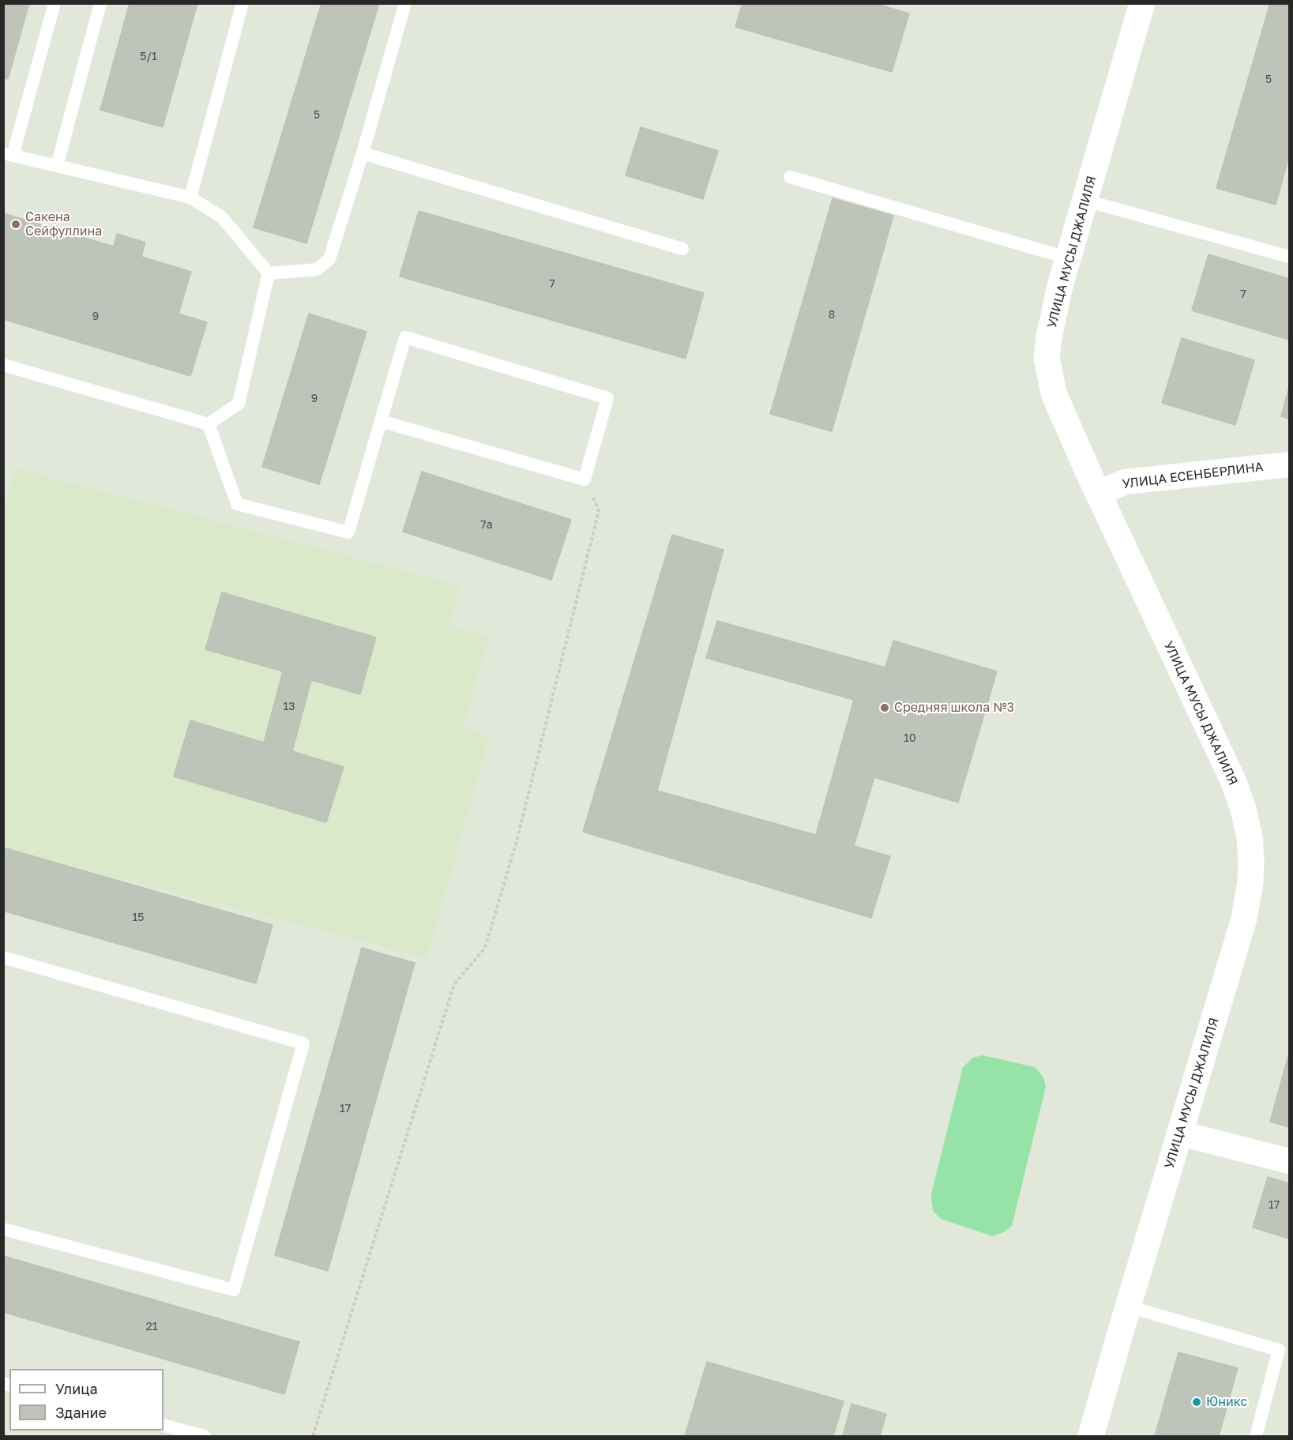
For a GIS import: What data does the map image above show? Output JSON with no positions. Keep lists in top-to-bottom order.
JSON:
{
  "streets": {
    "street": ["УЛИЦА МУСЫ ДЖАЛИЛЯ", "УЛИЦА ЕСЕНБЕРЛИНА"]
  },
  "crossings": [
    ["УЛИЦА МУСЫ ДЖАЛИЛЯ", "УЛИЦА ЕСЕНБЕРЛИНА"]
  ],
  "places": ["Сакена Сейфуллина", "Средняя школа №3", "Юникс"],
  "house_numbers": [
    "5/1",
    "5",
    "5",
    "7",
    "7",
    "8",
    "9",
    "9",
    "7а",
    "13",
    "10",
    "15",
    "17",
    "17",
    "21"
  ],
  "legend": ["Улица", "Здание"]
}
